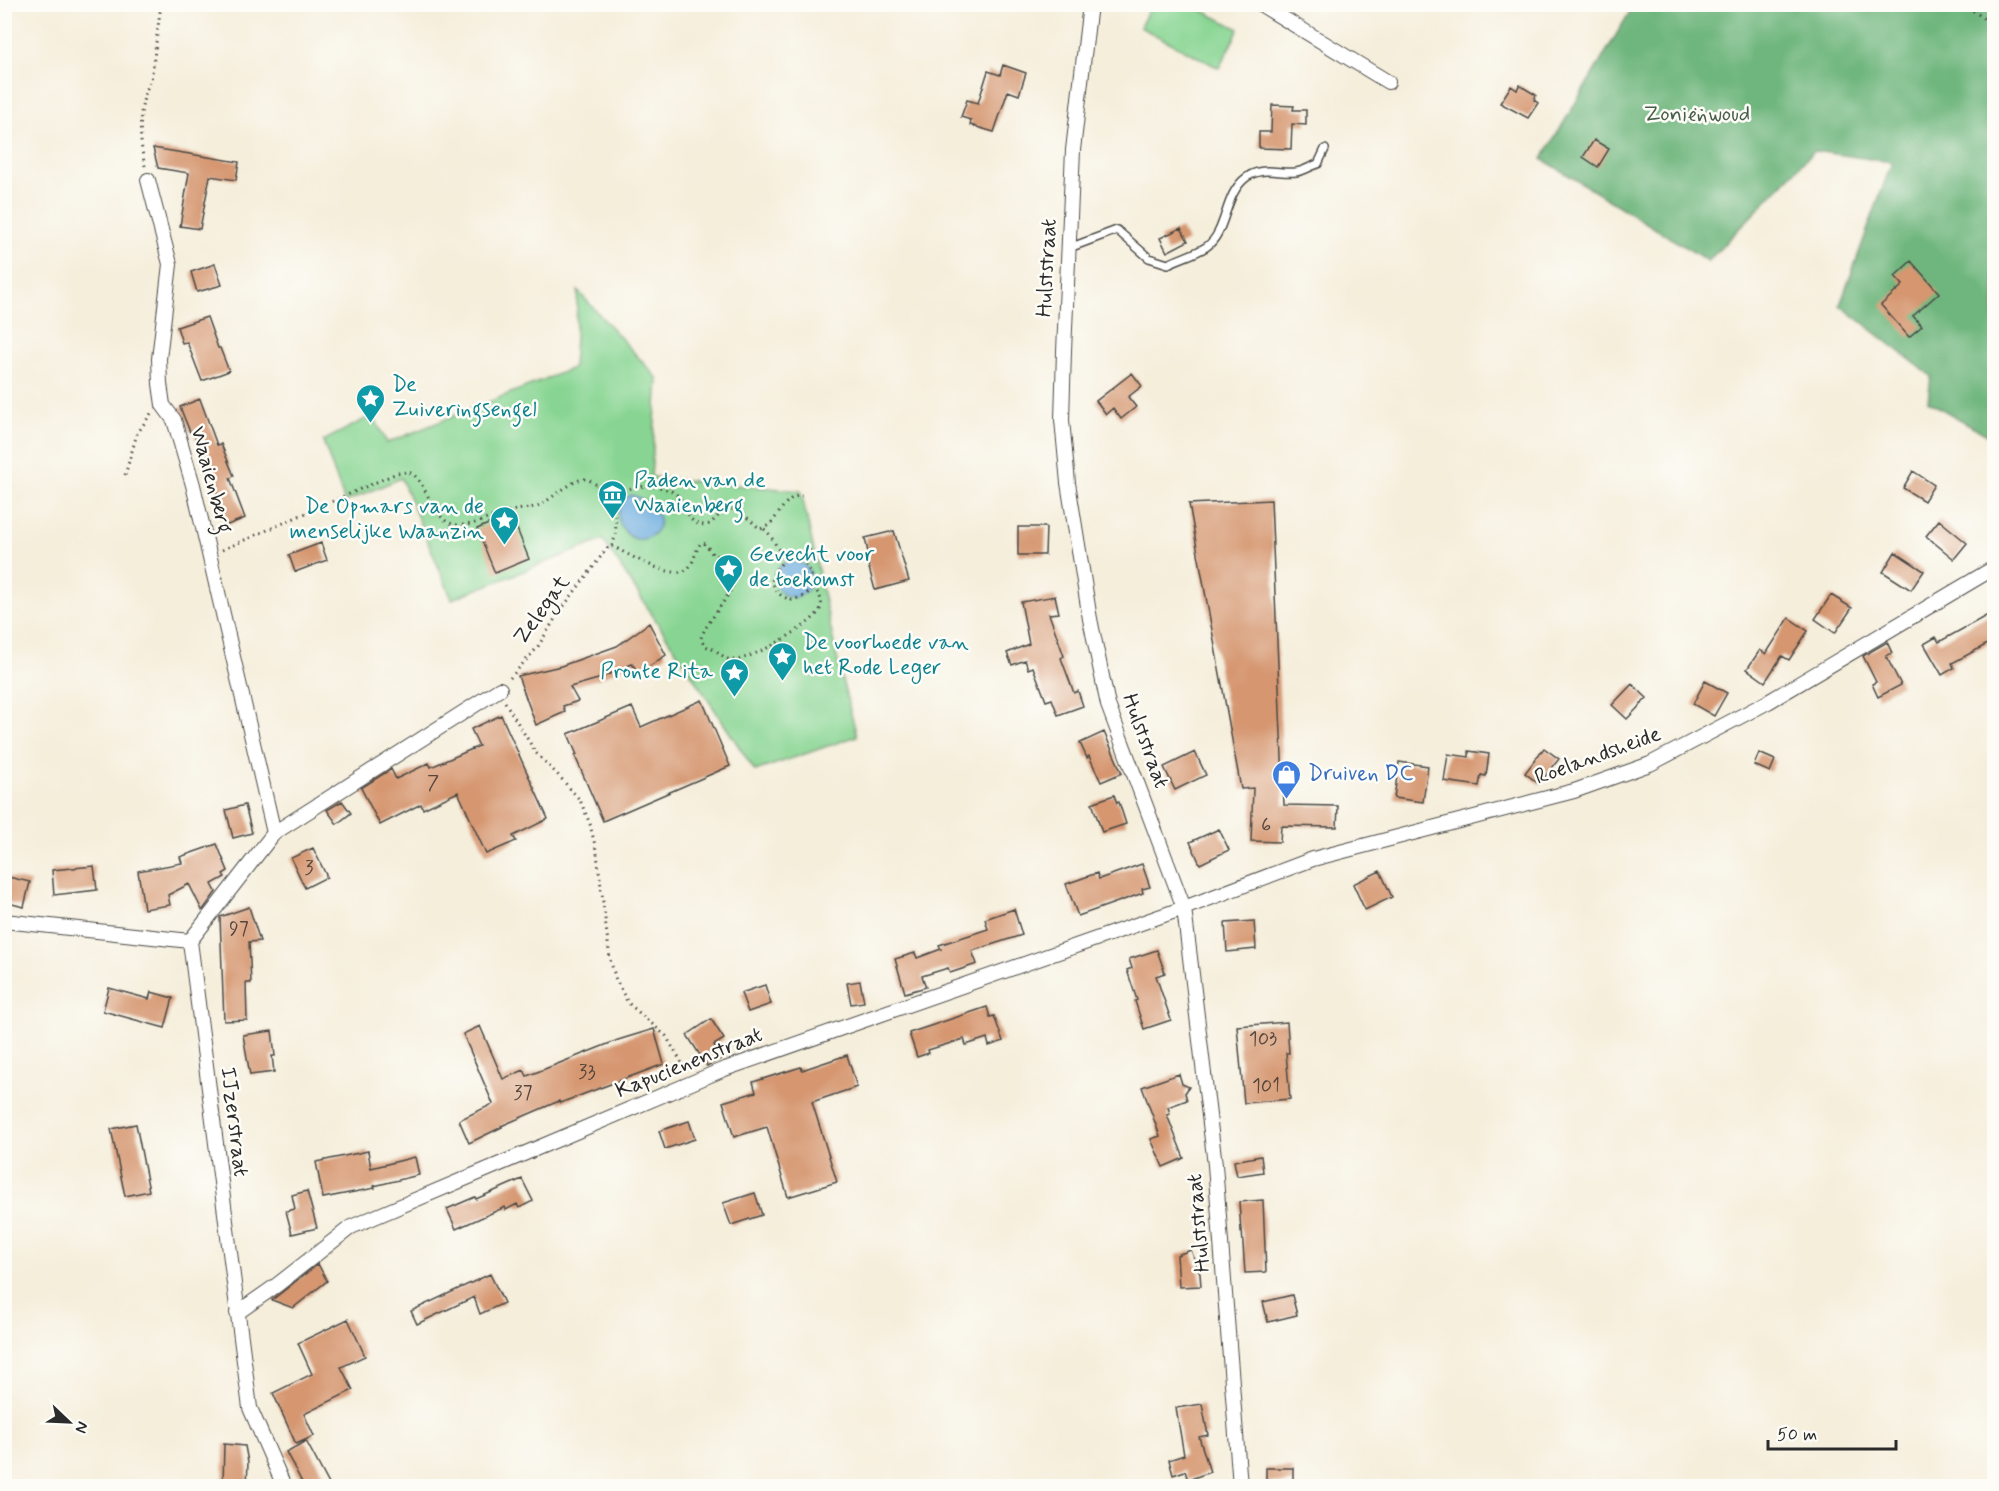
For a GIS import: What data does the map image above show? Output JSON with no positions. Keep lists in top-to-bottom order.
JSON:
{
  "streets": {
    "street": [
      "Hulststraat",
      "Waaienberg",
      "Roelandsheide",
      "Kapucienenstraat",
      "IJzerstraat"
    ],
    "path": ["Zelegat"]
  },
  "crossings": [
    ["Hulststraat", "Roelandsheide"],
    ["Hulststraat", "Kapucienenstraat"],
    ["Roelandsheide", "Kapucienenstraat"],
    ["Kapucienenstraat", "IJzerstraat"]
  ],
  "parks": ["Zoniënwoud"],
  "places": {
    "place": [
      "De Zuiveringsengel",
      "De Opmars van de menselijke Waanzin",
      "Gevecht voor de toekomst",
      "De voorhoede van het Rode Leger",
      "Pronte Rita"
    ],
    "museum": ["Paden van de Waaienberg"],
    "shop": ["Druiven DC"]
  },
  "house_numbers": [
    "7",
    "6",
    "3",
    "97",
    "103",
    "33",
    "101",
    "37"
  ],
  "scale_bar": "50 m",
  "north": "bottom right"
}
